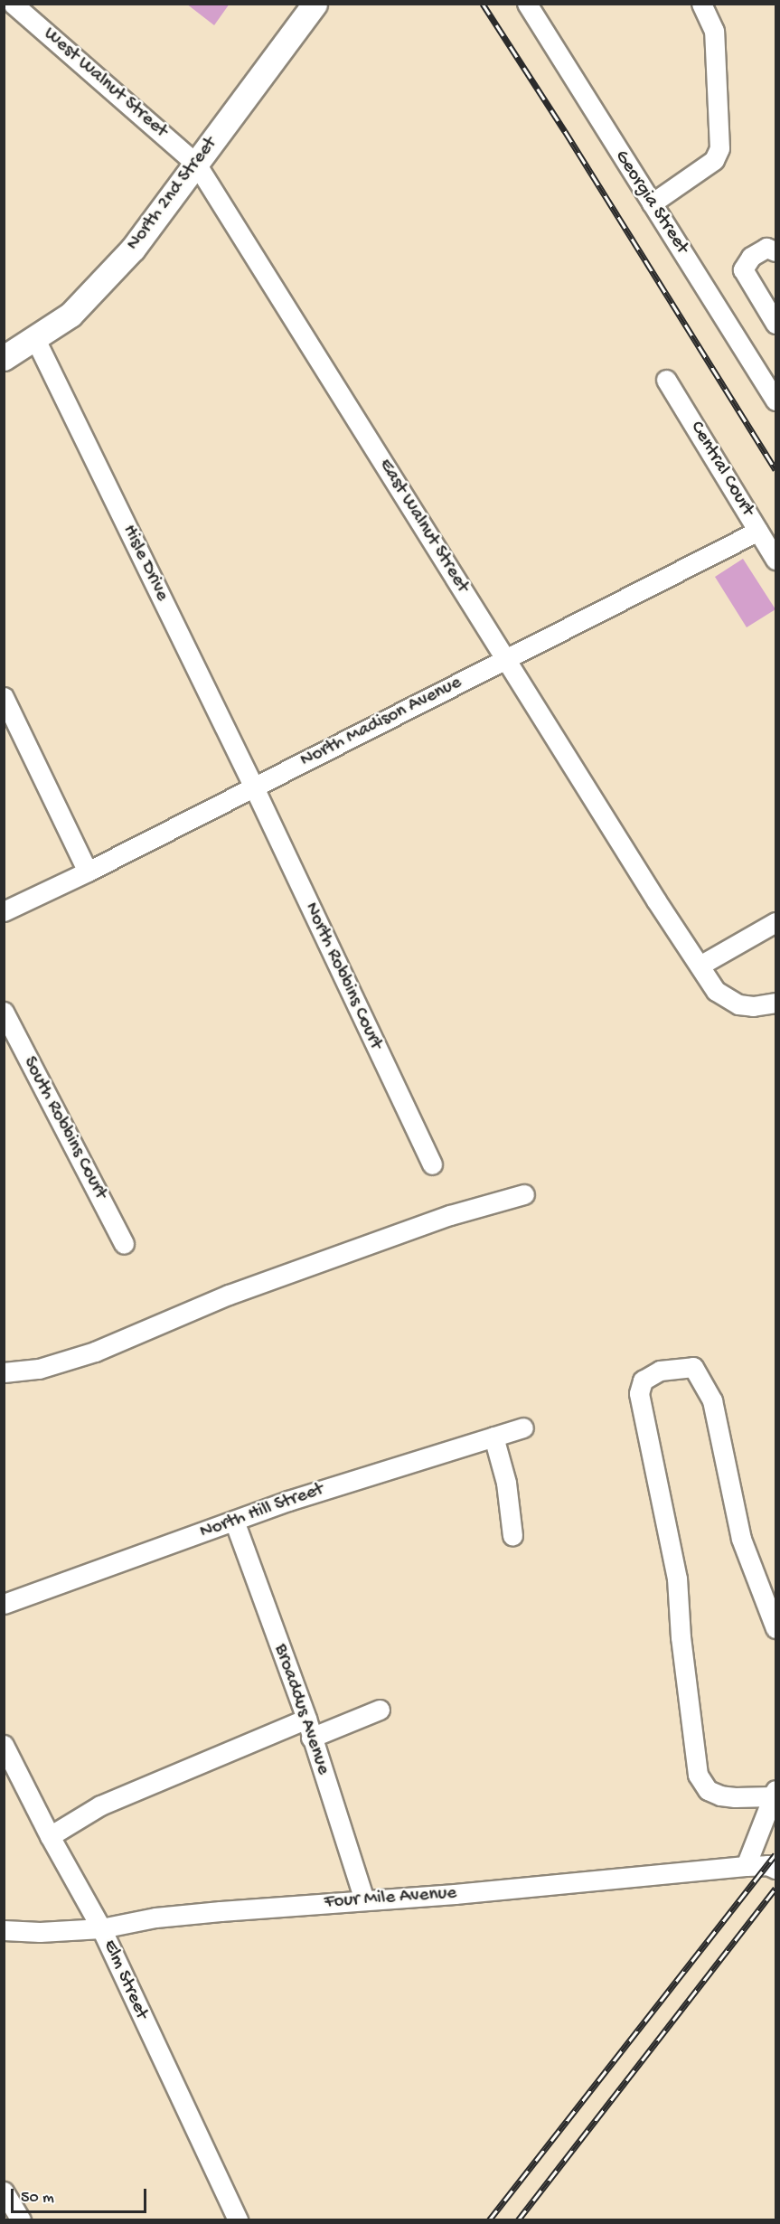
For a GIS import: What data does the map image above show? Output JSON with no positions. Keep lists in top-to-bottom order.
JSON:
{
  "streets": {
    "main road": ["North 2nd Street"],
    "street": [
      "West Walnut Street",
      "Georgia Street",
      "Central Court",
      "East Walnut Street",
      "Hisle Drive",
      "North Madison Avenue",
      "North Robbins Court",
      "South Robbins Court",
      "North Hill Street",
      "Broaddus Avenue",
      "Four Mile Avenue",
      "Elm Street"
    ]
  },
  "crossings": [
    ["West Walnut Street", "North 2nd Street"],
    ["West Walnut Street", "East Walnut Street"],
    ["North 2nd Street", "East Walnut Street"],
    ["North 2nd Street", "Hisle Drive"],
    ["Central Court", "North Madison Avenue"],
    ["East Walnut Street", "North Madison Avenue"],
    ["Hisle Drive", "North Madison Avenue"],
    ["Hisle Drive", "North Robbins Court"],
    ["North Madison Avenue", "North Robbins Court"],
    ["North Hill Street", "Broaddus Avenue"],
    ["Broaddus Avenue", "Four Mile Avenue"],
    ["Four Mile Avenue", "Elm Street"]
  ],
  "scale_bar": "50 m"
}
